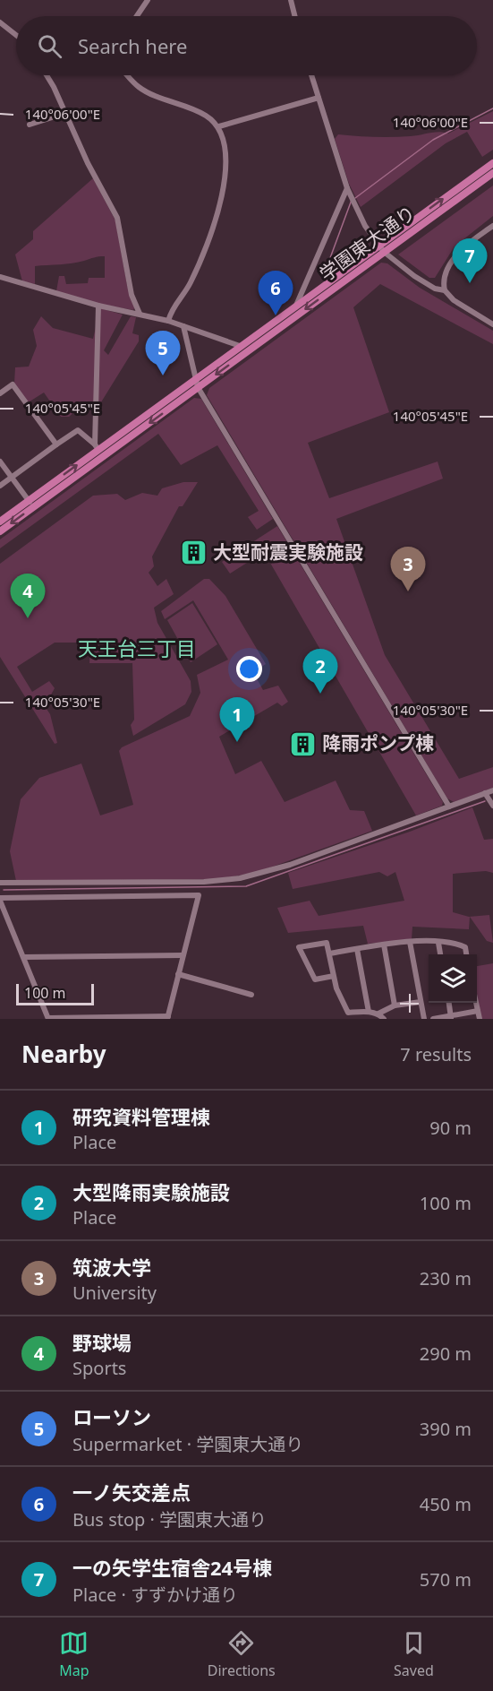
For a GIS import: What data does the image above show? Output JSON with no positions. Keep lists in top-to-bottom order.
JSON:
{
  "streets": {
    "main road": ["学園東大通り"]
  },
  "districts": ["天王台三丁目"],
  "places": {
    "building": ["大型耐震実験施設", "降雨ポンプ棟"]
  },
  "scale_bar": "100 m",
  "page": {
    "search": "Search here",
    "pins": [
      "7",
      "6",
      "5",
      "3",
      "4",
      "2",
      "1"
    ],
    "scale": "100 m",
    "heading": ["Nearby", "7 results"],
    "list": [
      {
        "mark": "1",
        "name": "研究資料管理棟",
        "note": "Place",
        "value": "90 m"
      },
      {
        "mark": "2",
        "name": "大型降雨実験施設",
        "note": "Place",
        "value": "100 m"
      },
      {
        "mark": "3",
        "name": "筑波大学",
        "note": "University",
        "value": "230 m"
      },
      {
        "mark": "4",
        "name": "野球場",
        "note": "Sports",
        "value": "290 m"
      },
      {
        "mark": "5",
        "name": "ローソン",
        "note": "Supermarket · 学園東大通り",
        "value": "390 m"
      },
      {
        "mark": "6",
        "name": "一ノ矢交差点",
        "note": "Bus stop · 学園東大通り",
        "value": "450 m"
      },
      {
        "mark": "7",
        "name": "一の矢学生宿舎24号棟",
        "note": "Place · すずかけ通り",
        "value": "570 m"
      }
    ],
    "nav": ["Map", "Directions", "Saved"]
  },
  "coordinates": ["140°06'00\"E", "140°05'45\"E", "140°05'30\"E"]
}
